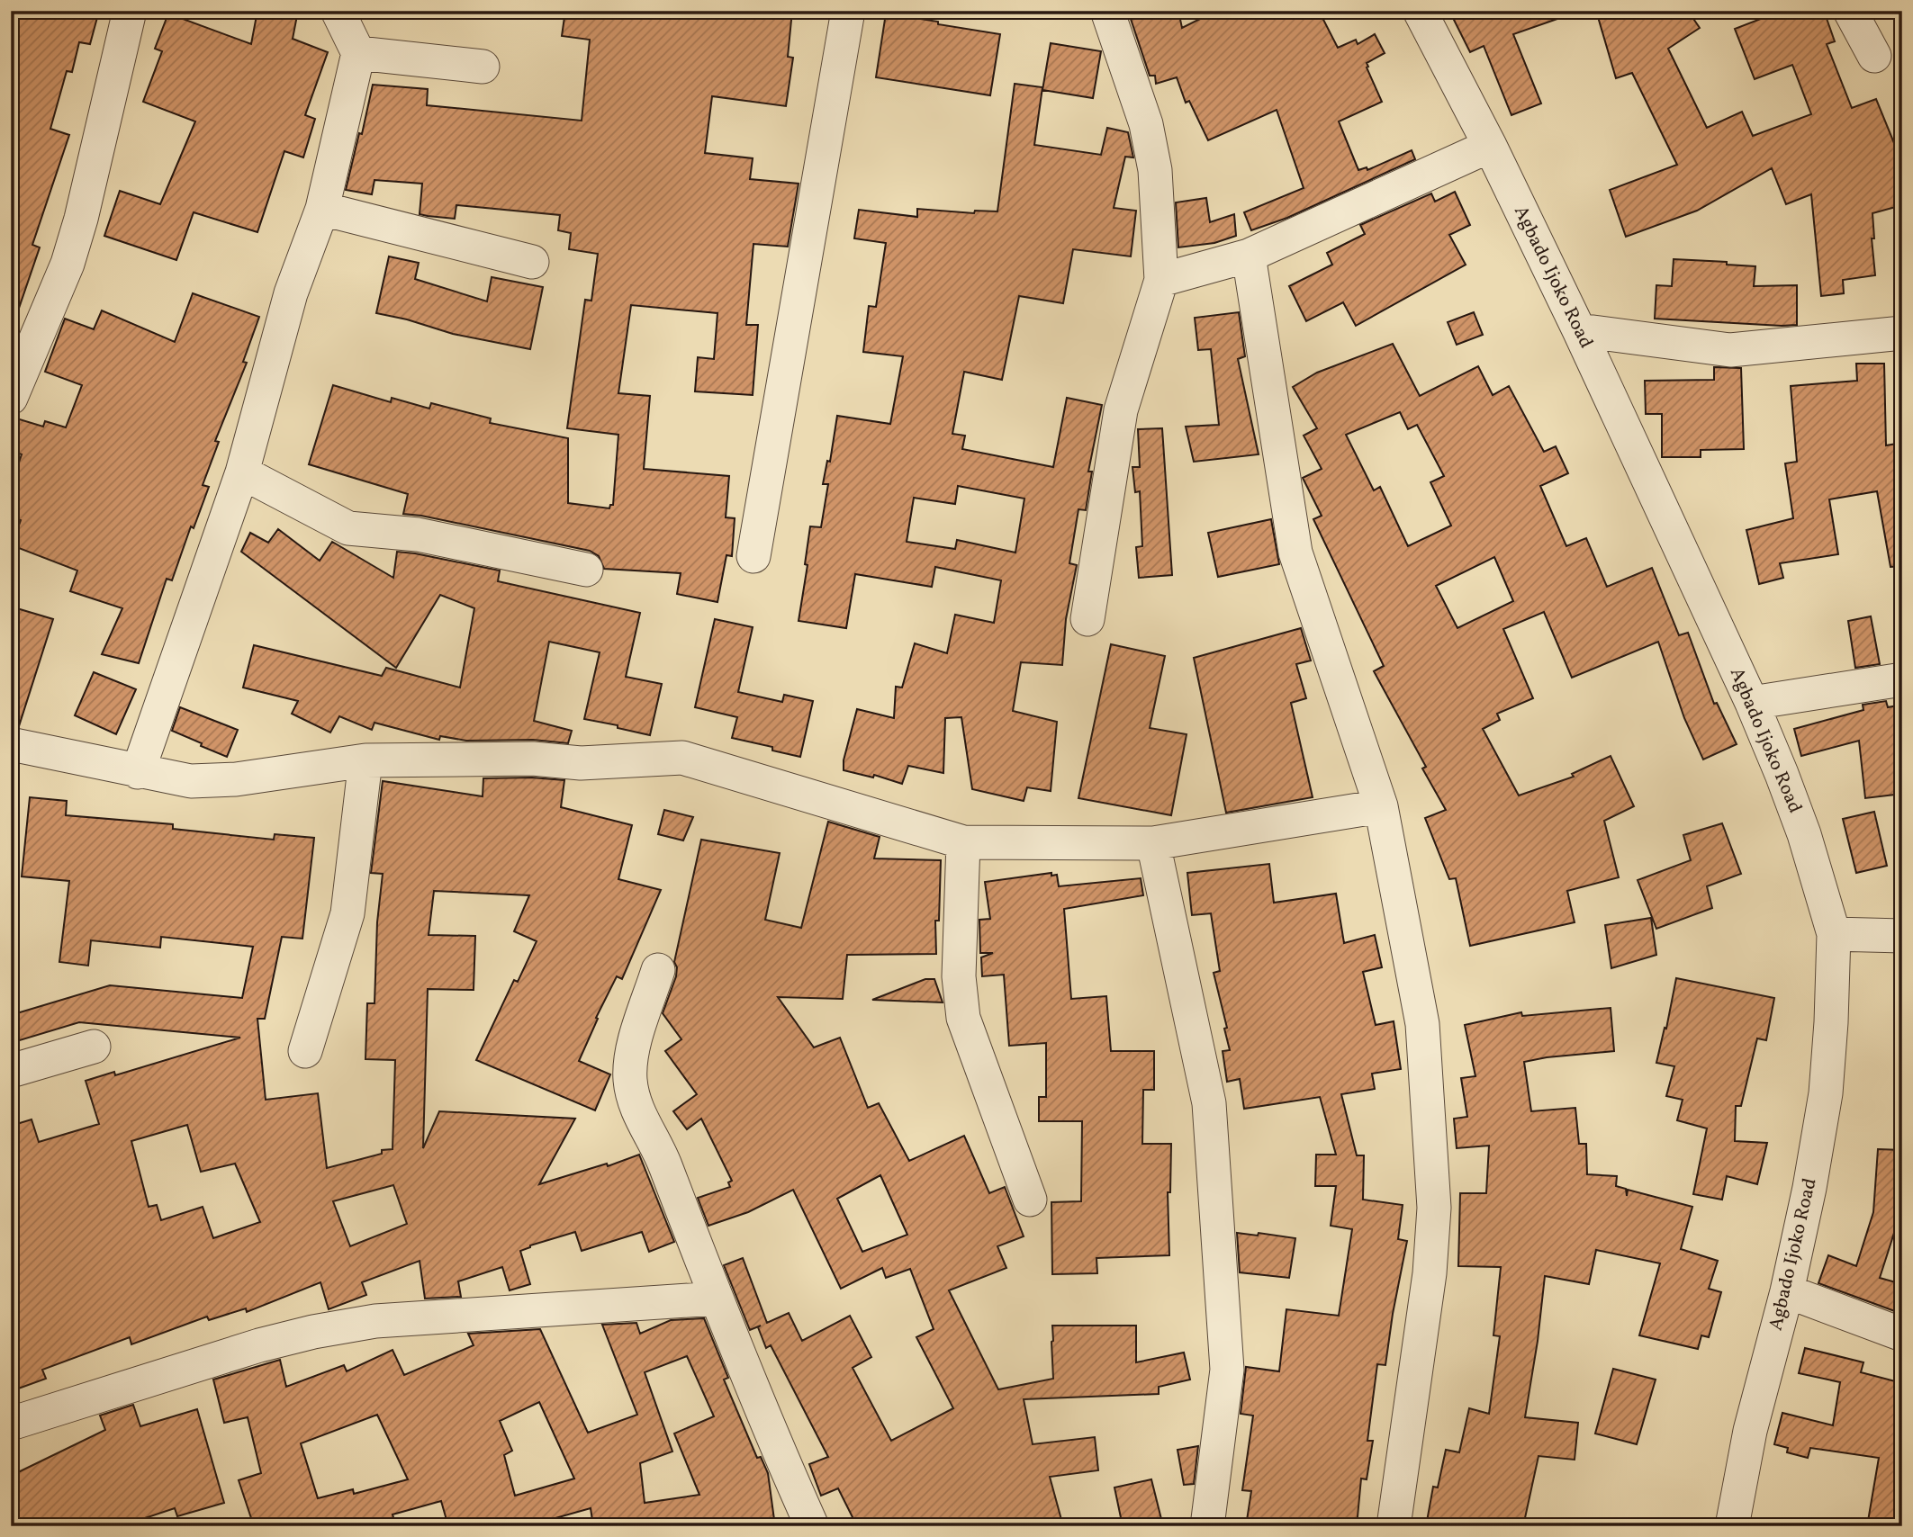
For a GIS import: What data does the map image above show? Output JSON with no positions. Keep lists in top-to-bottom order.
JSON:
{
  "streets": {
    "street": ["Agbado Ijoko Road"]
  }
}
